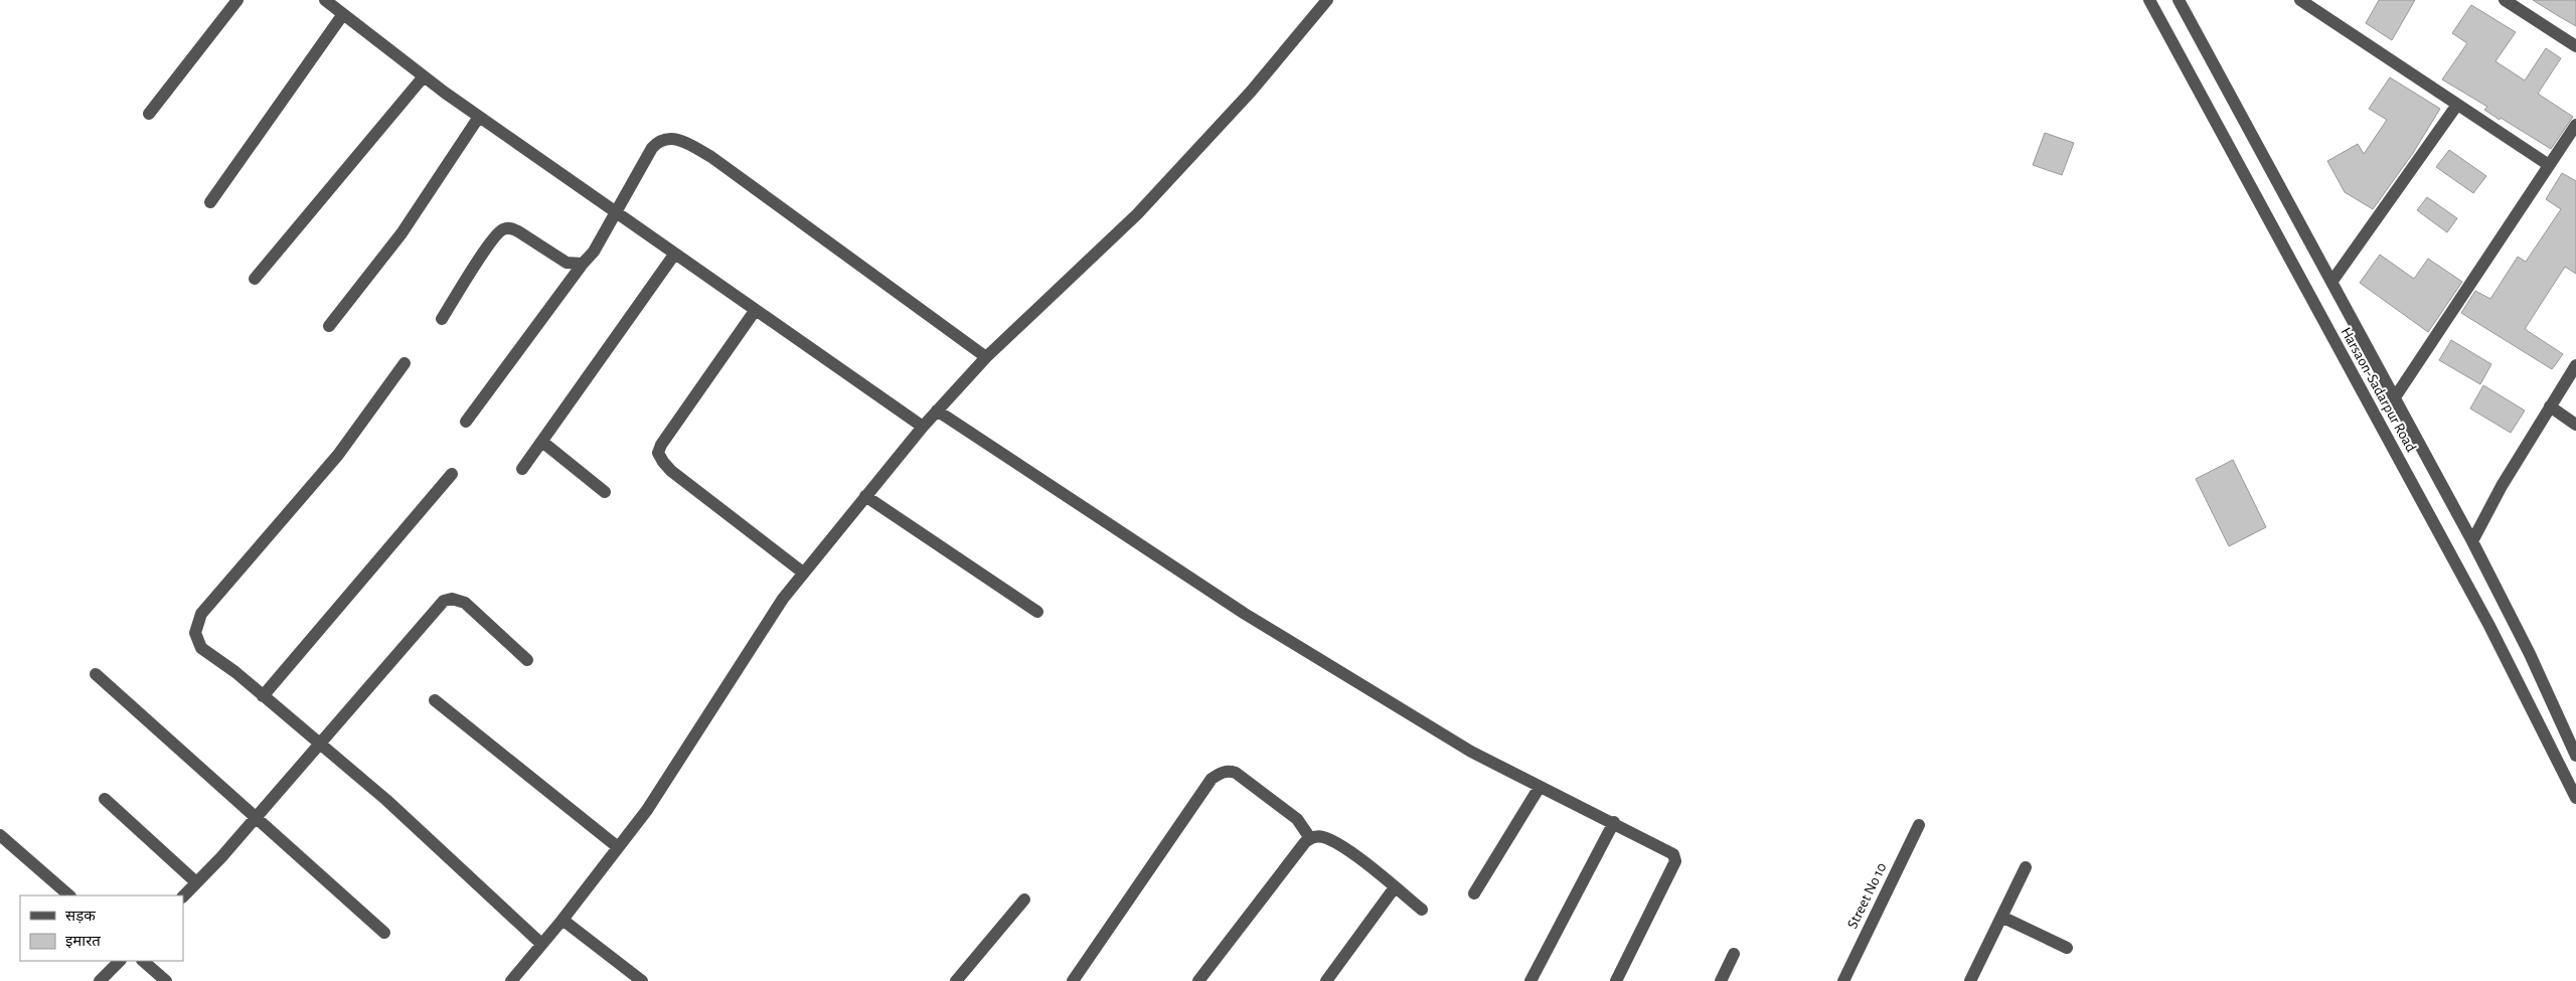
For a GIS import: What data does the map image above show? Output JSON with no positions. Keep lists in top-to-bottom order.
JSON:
{
  "streets": {
    "street": ["Harsaon-Sadarpur Road", "Street No 10"]
  },
  "legend": ["सड़क", "इमारत"]
}
